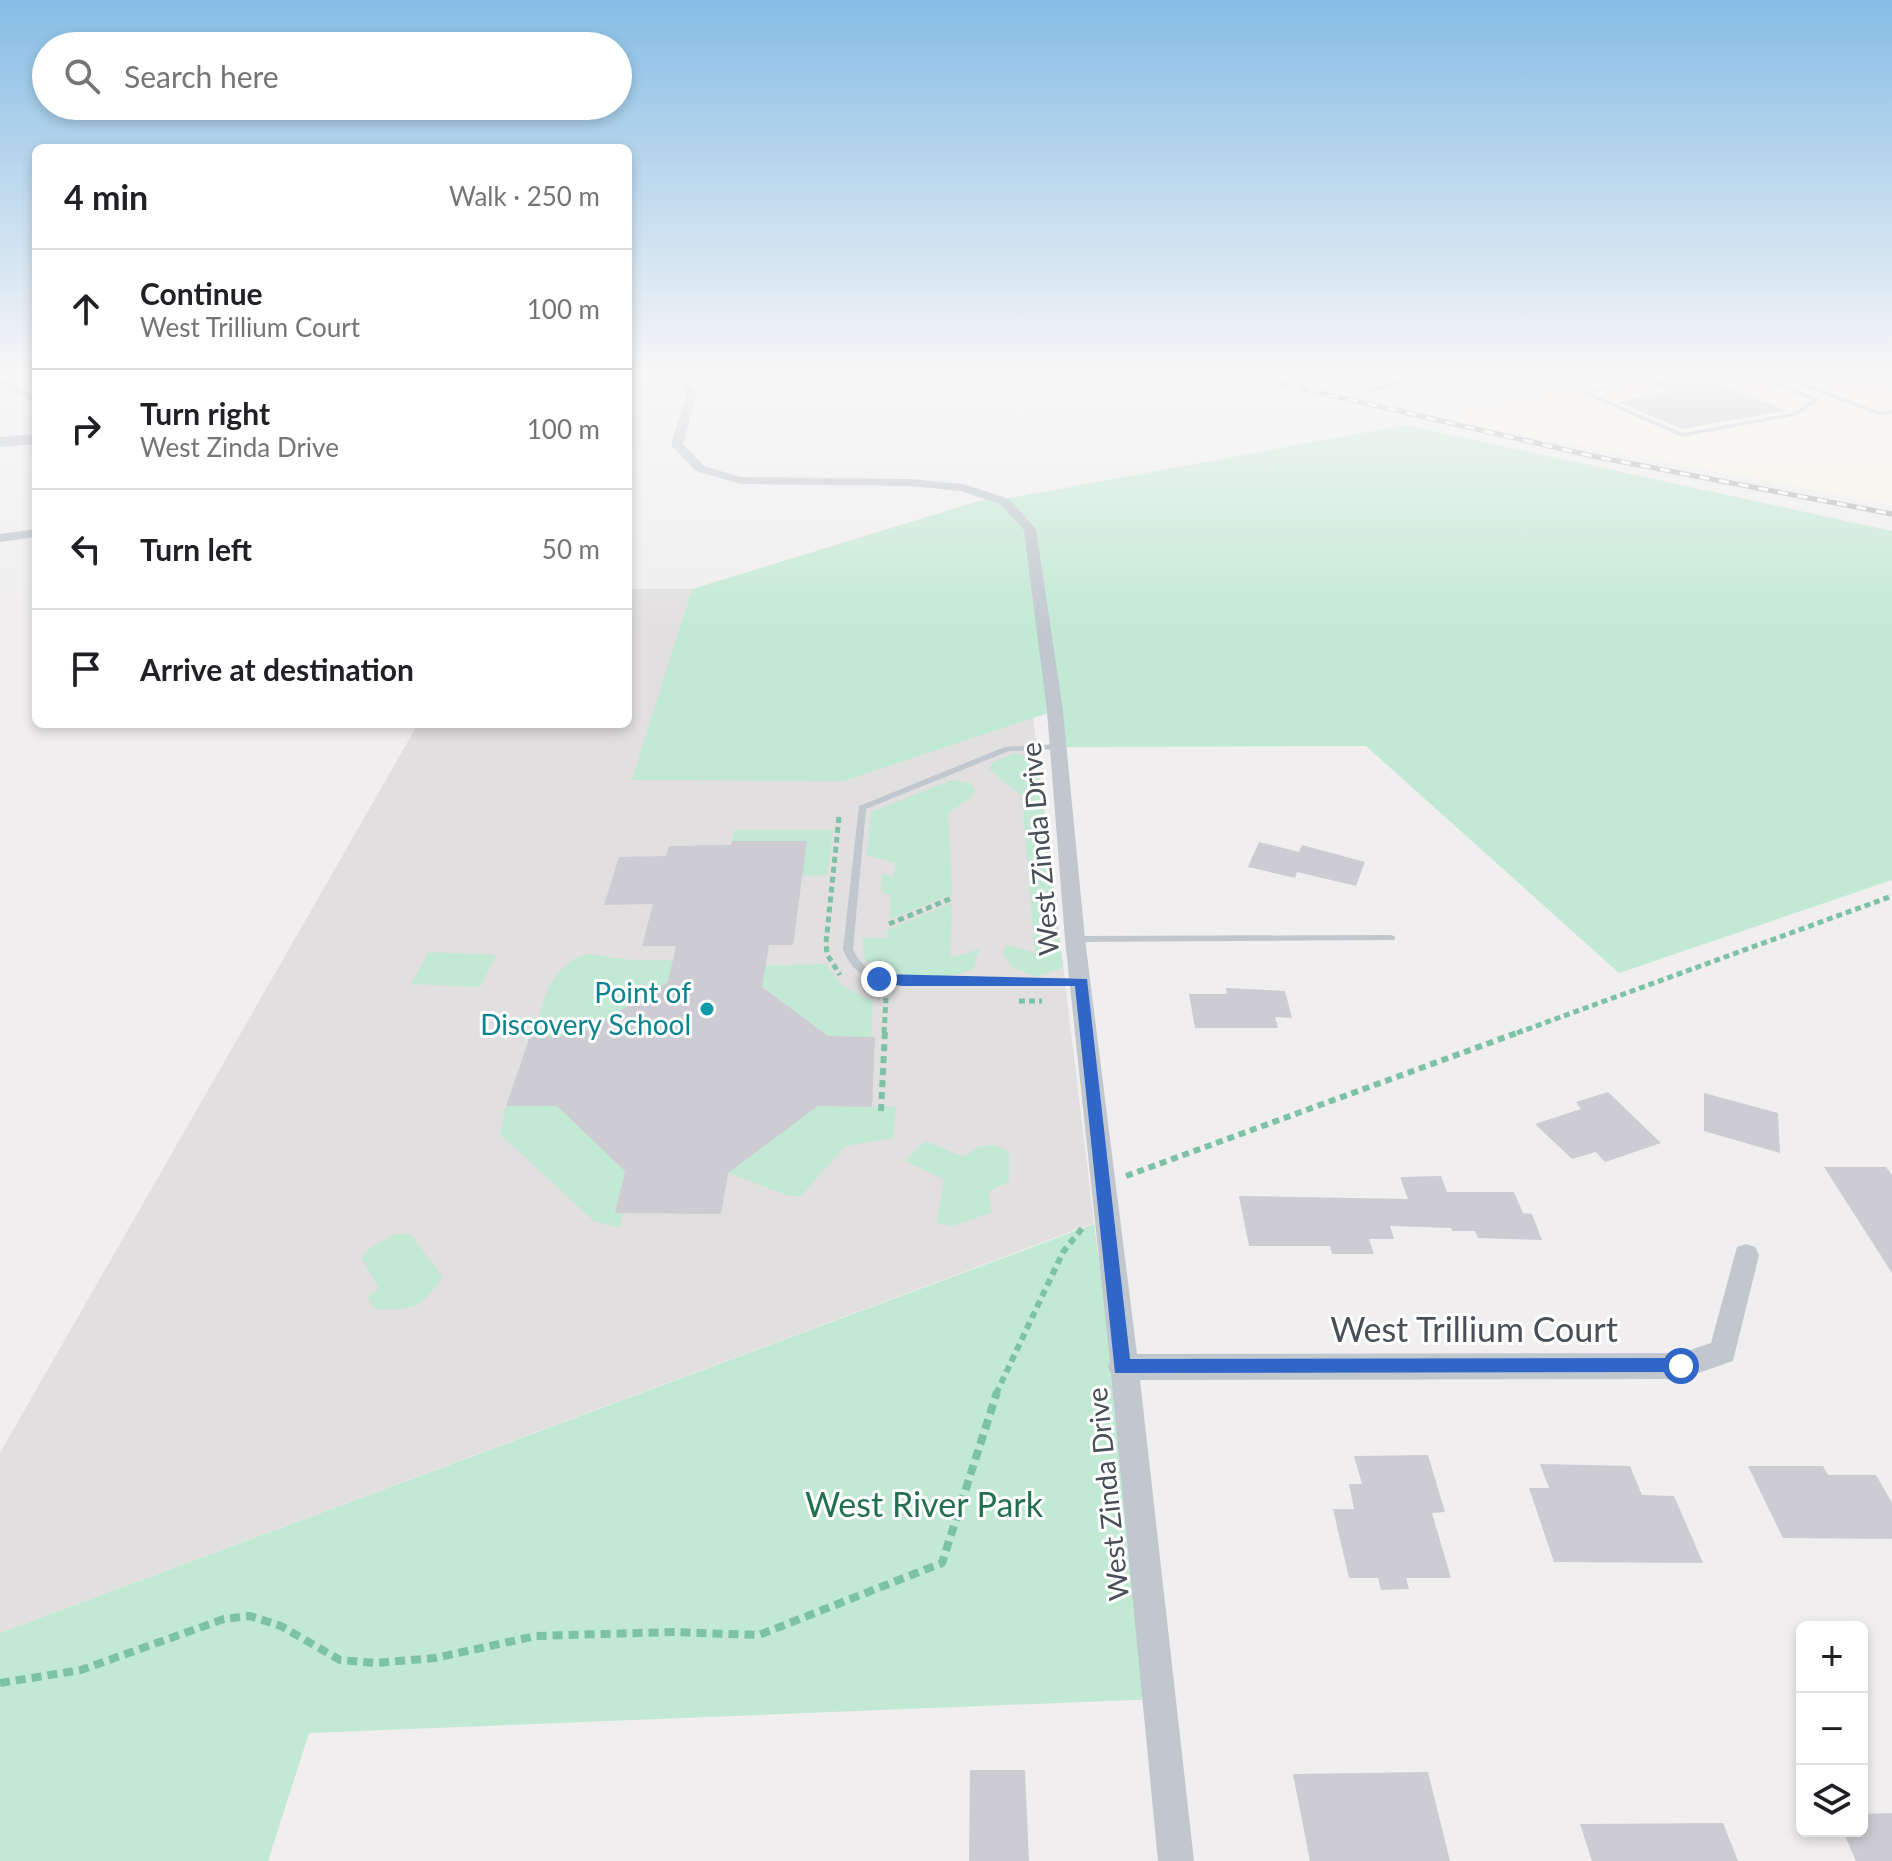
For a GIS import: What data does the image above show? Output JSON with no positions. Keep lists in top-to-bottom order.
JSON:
{
  "streets": {
    "street": ["West Zinda Drive", "West Trillium Court"]
  },
  "crossings": [
    ["West Zinda Drive", "West Trillium Court"]
  ],
  "parks": ["West River Park"],
  "places": ["Point of Discovery School"],
  "page": {
    "search": "Search here",
    "heading": ["4 min", "Walk · 250 m"],
    "list": [
      ["Continue", "West Trillium Court", "100 m"],
      ["Turn right", "West Zinda Drive", "100 m"],
      ["Turn left", "50 m"],
      "Arrive at destination"
    ],
    "map_buttons": ["+", "−"]
  }
}
